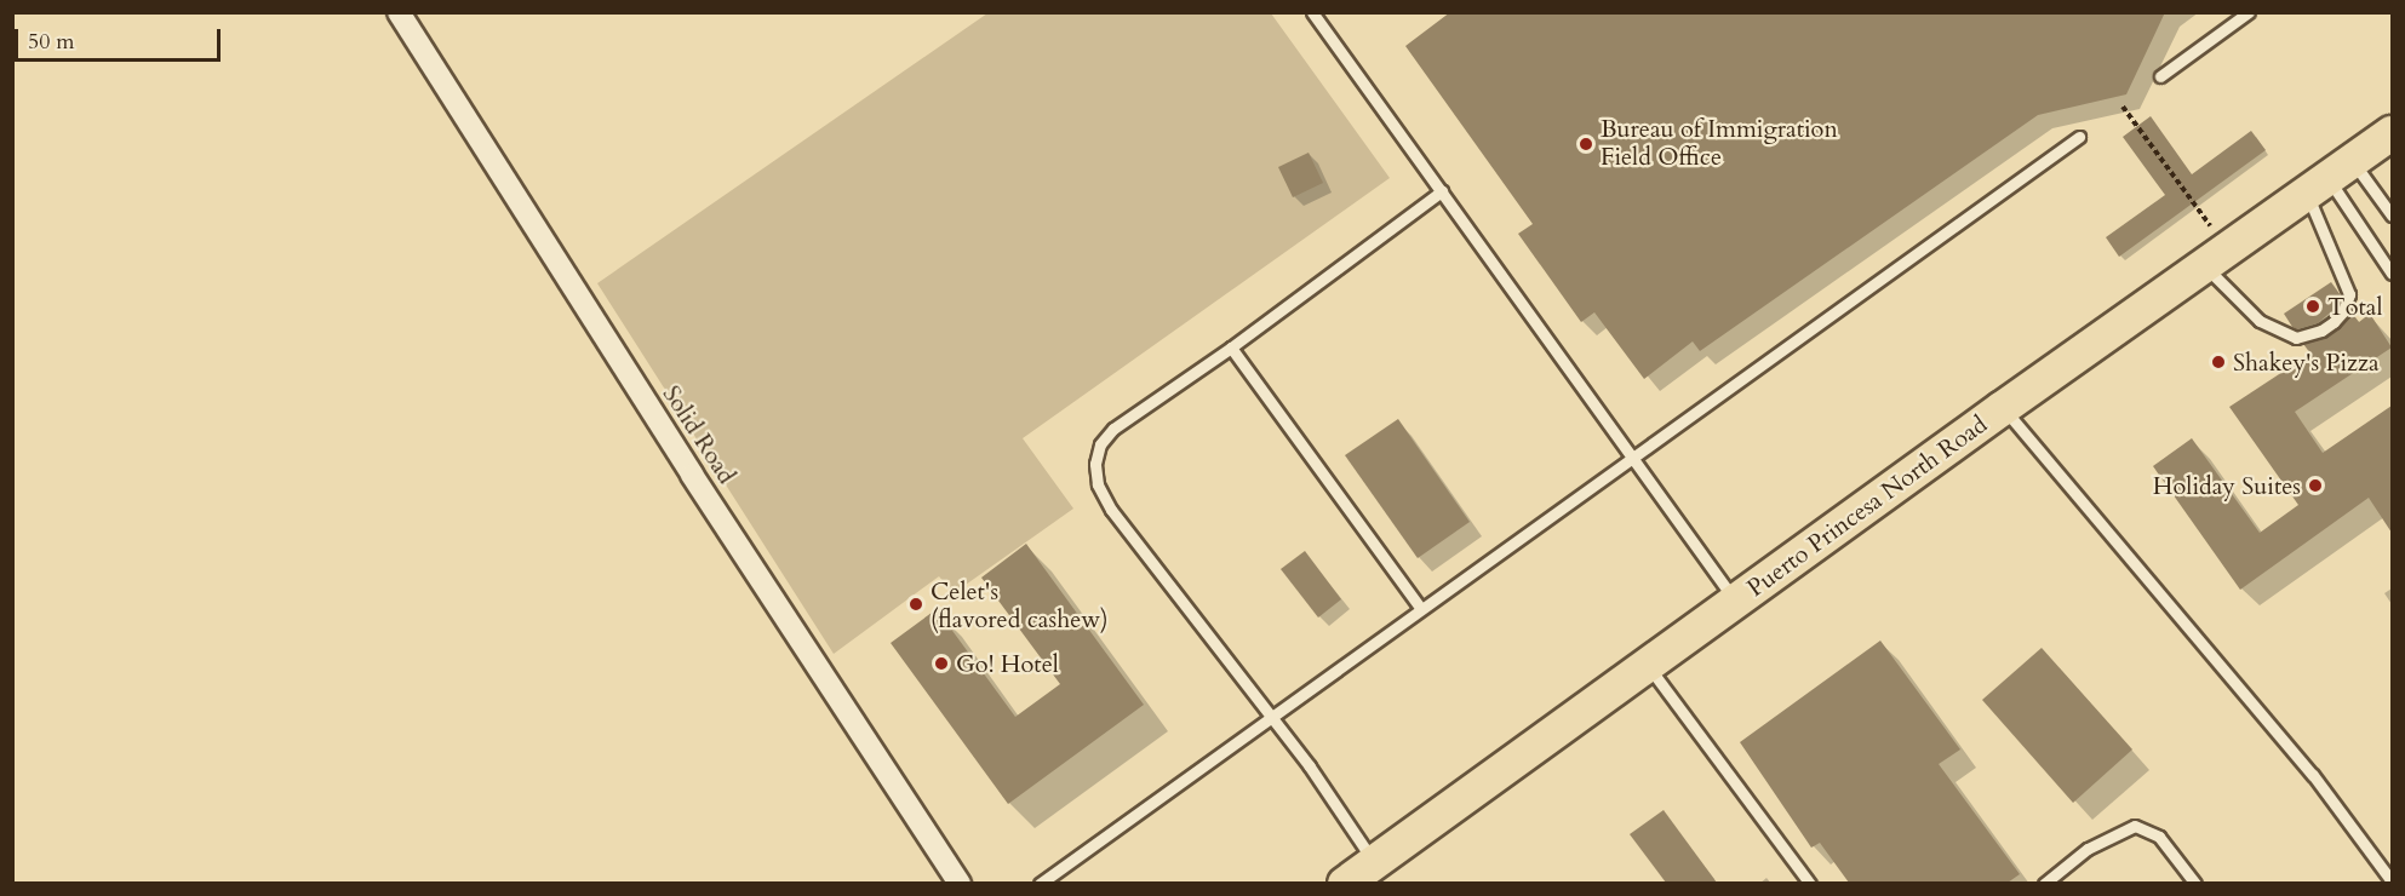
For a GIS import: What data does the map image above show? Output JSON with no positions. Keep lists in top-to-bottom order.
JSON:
{
  "streets": {
    "main road": ["Puerto Princesa North Road"],
    "street": ["Solid Road"]
  },
  "places": [
    "Bureau of Immigration Field Office",
    "Total",
    "Shakey's Pizza",
    "Holiday Suites",
    "Celet's (flavored cashew)",
    "Go! Hotel"
  ],
  "scale_bar": "50 m"
}
